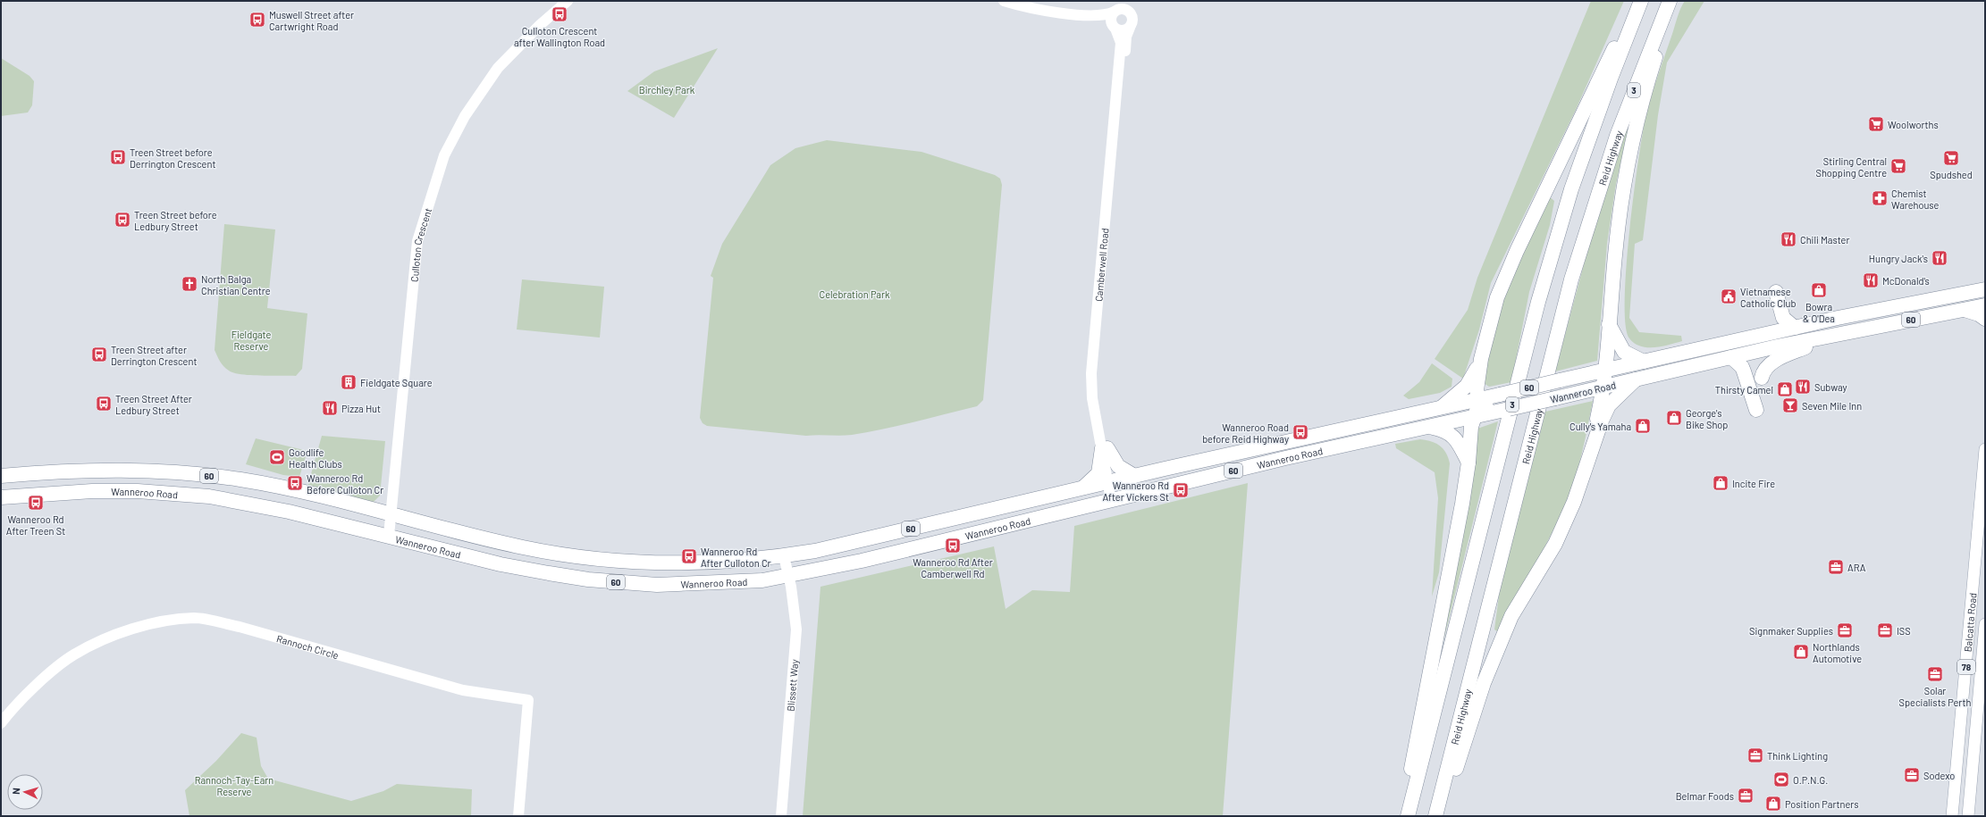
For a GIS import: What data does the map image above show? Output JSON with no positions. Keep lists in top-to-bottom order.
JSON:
{
  "streets": {
    "highway": [
      "3",
      "Reid Highway",
      "60",
      "Wanneroo Road"
    ],
    "main road": ["Balcatta Road", "78"],
    "street": [
      "Culloton Crescent",
      "Camberwell Road",
      "Rannoch Circle",
      "Blissett Way"
    ]
  },
  "crossings": [
    ["Culloton Crescent", "Wanneroo Road"],
    ["Camberwell Road", "Wanneroo Road"],
    ["Wanneroo Road", "Blissett Way"]
  ],
  "parks": [
    "Birchley Park",
    "Celebration Park",
    "Fieldgate Reserve",
    "Rannoch-Tay-Earn Reserve"
  ],
  "places": {
    "bus stop": [
      "Culloton Crescent after Wallington Road",
      "Muswell Street after Cartwright Road",
      "Treen Street before Derrington Crescent",
      "Treen Street before Ledbury Street",
      "Treen Street after Derrington Crescent",
      "Treen Street After Ledbury Street",
      "Wanneroo Road before Reid Highway",
      "Wanneroo Rd Before Culloton Cr",
      "Wanneroo Rd After Vickers St",
      "Wanneroo Rd After Treen St",
      "Wanneroo Rd After Camberwell Rd",
      "Wanneroo Rd After Culloton Cr"
    ],
    "supermarket": ["Woolworths", "Spudshed", "Stirling Central Shopping Centre"],
    "pharmacy": ["Chemist Warehouse"],
    "restaurant": [
      "Chili Master",
      "Hungry Jack's",
      "McDonald's",
      "Subway",
      "Pizza Hut"
    ],
    "church": ["North Balga Christian Centre"],
    "shop": [
      "Bowra & O'Dea",
      "Thirsty Camel",
      "George's Bike Shop",
      "Cully's Yamaha",
      "Incite Fire",
      "Northlands Automotive",
      "Position Partners"
    ],
    "public building": ["Vietnamese Catholic Club"],
    "building": ["Fieldgate Square"],
    "bar": ["Seven Mile Inn"],
    "sports": ["Goodlife Health Clubs", "O.P.N.G."],
    "office": [
      "ARA",
      "Signmaker Supplies",
      "ISS",
      "Solar Specialists Perth",
      "Think Lighting",
      "Sodexo",
      "Belmar Foods"
    ]
  },
  "north": "left"
}
